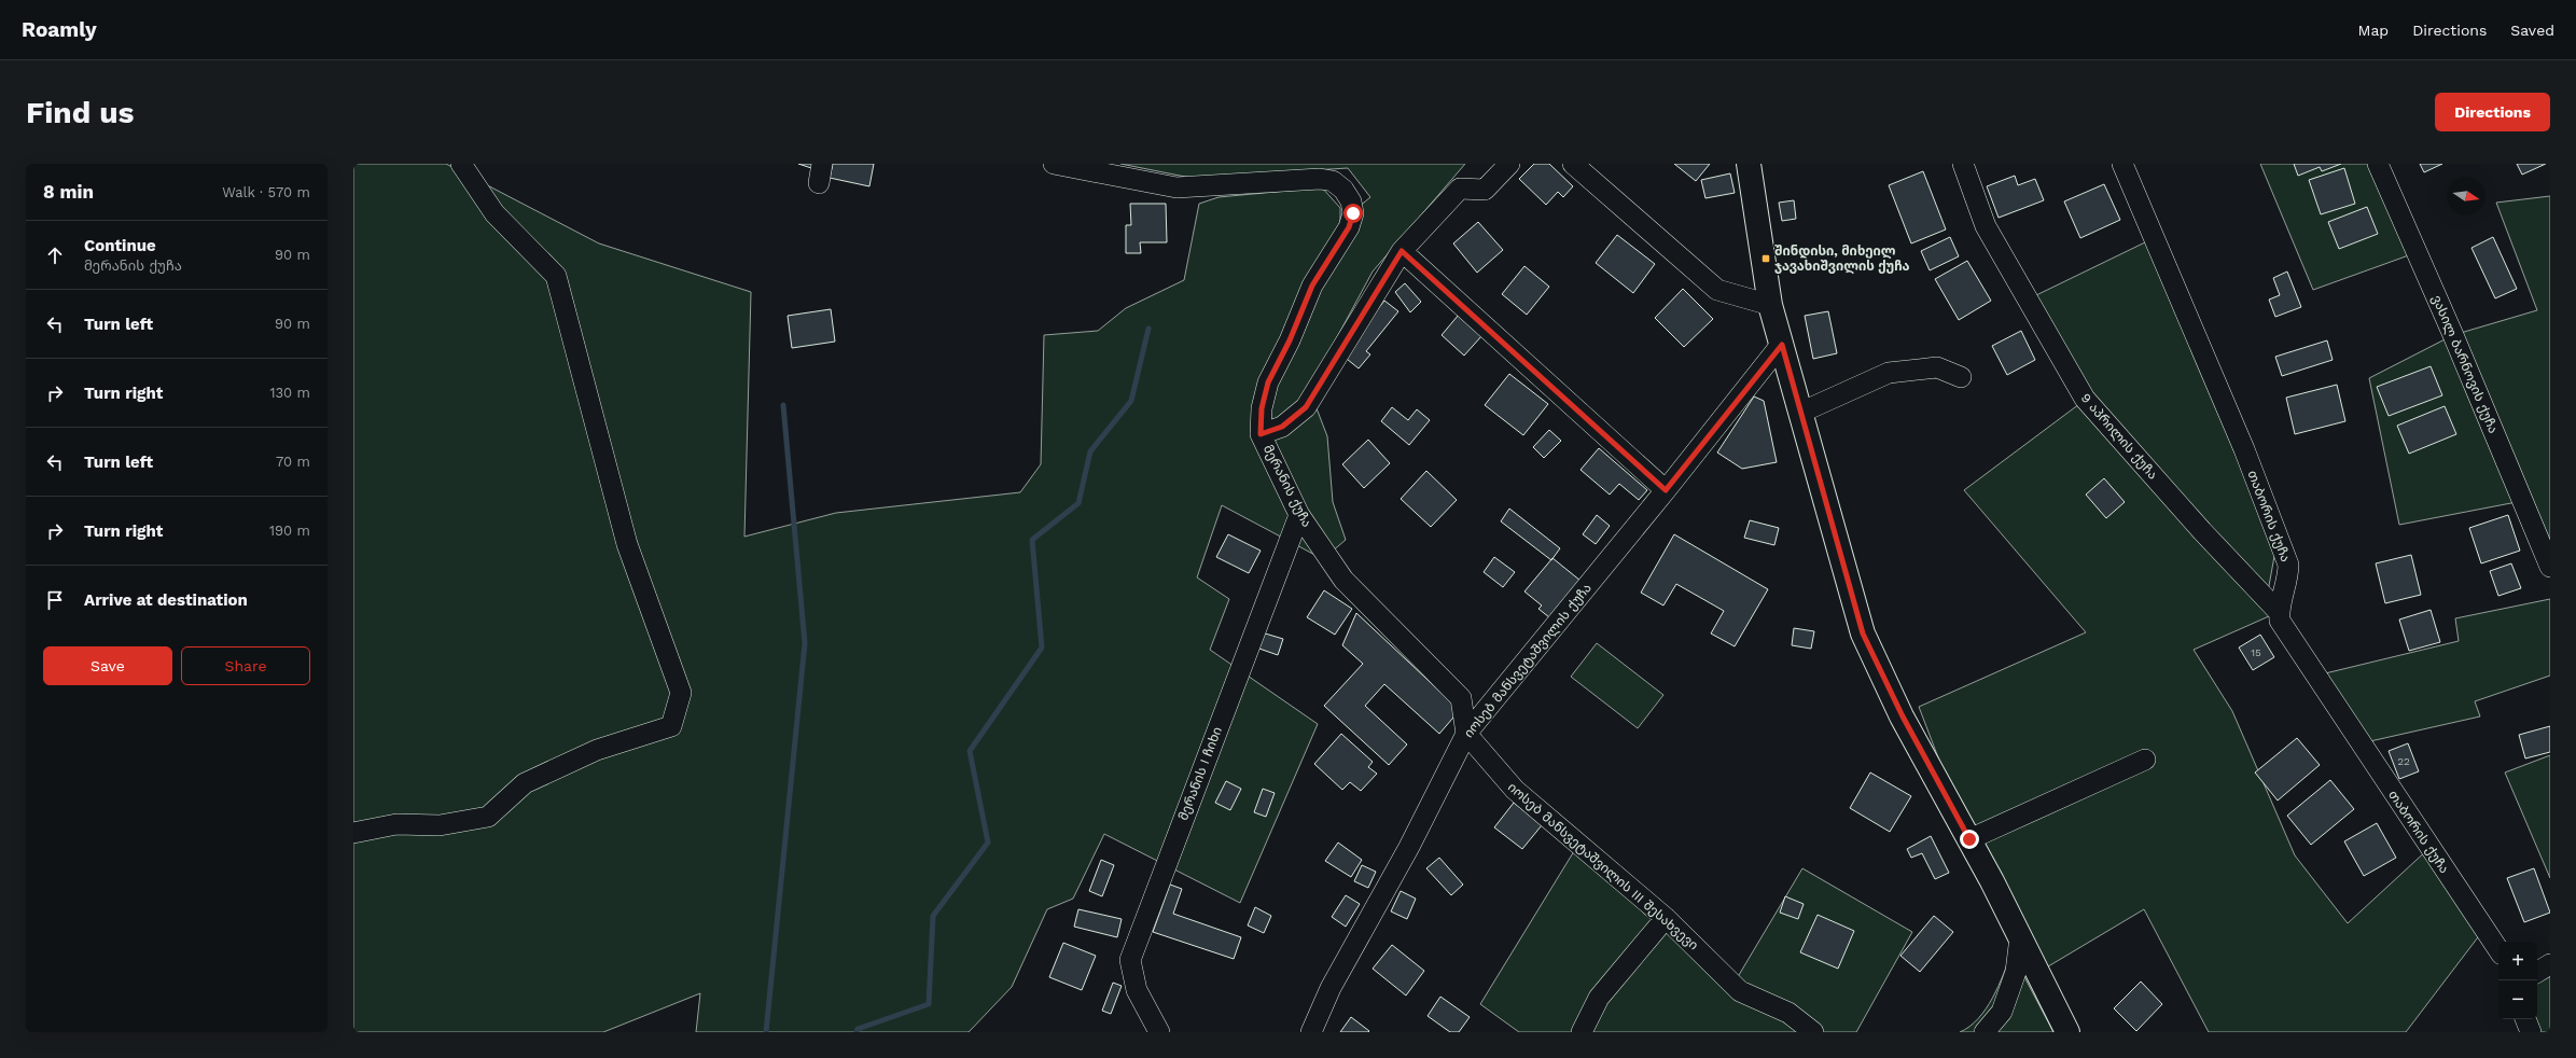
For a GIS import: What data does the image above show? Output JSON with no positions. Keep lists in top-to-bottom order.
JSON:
{
  "streets": {
    "street": [
      "ვასილ ბარნოვის ქუჩა",
      "9 აპრილის ქუჩა",
      "მერანის ქუჩა",
      "თაბორის ქუჩა",
      "იოსებ მანსვეტაშვილის ქუჩა",
      "მერანის I ჩიხი",
      "იოსებ მანსვეტაშვილის III შესახვევი"
    ]
  },
  "crossings": [
    ["9 აპრილის ქუჩა", "თაბორის ქუჩა"],
    ["მერანის ქუჩა", "იოსებ მანსვეტაშვილის ქუჩა"],
    ["მერანის ქუჩა", "მერანის I ჩიხი"],
    ["მერანის ქუჩა", "იოსებ მანსვეტაშვილის III შესახვევი"],
    ["იოსებ მანსვეტაშვილის ქუჩა", "იოსებ მანსვეტაშვილის III შესახვევი"]
  ],
  "places": {
    "transit": ["შინდისი, მიხეილ ჯავახიშვილის ქუჩა"]
  },
  "house_numbers": ["15", "22"],
  "north": "right",
  "page": {
    "header": "Roamly",
    "nav": ["Map", "Directions", "Saved"],
    "buttons": [
      "Directions",
      ["Save", "Share"]
    ],
    "title": "Find us",
    "heading": ["8 min", "Walk · 570 m"],
    "list": [
      ["Continue", "მერანის ქუჩა", "90 m"],
      ["Turn left", "90 m"],
      ["Turn right", "130 m"],
      ["Turn left", "70 m"],
      ["Turn right", "190 m"],
      "Arrive at destination"
    ],
    "map_buttons": ["+", "−"]
  }
}
